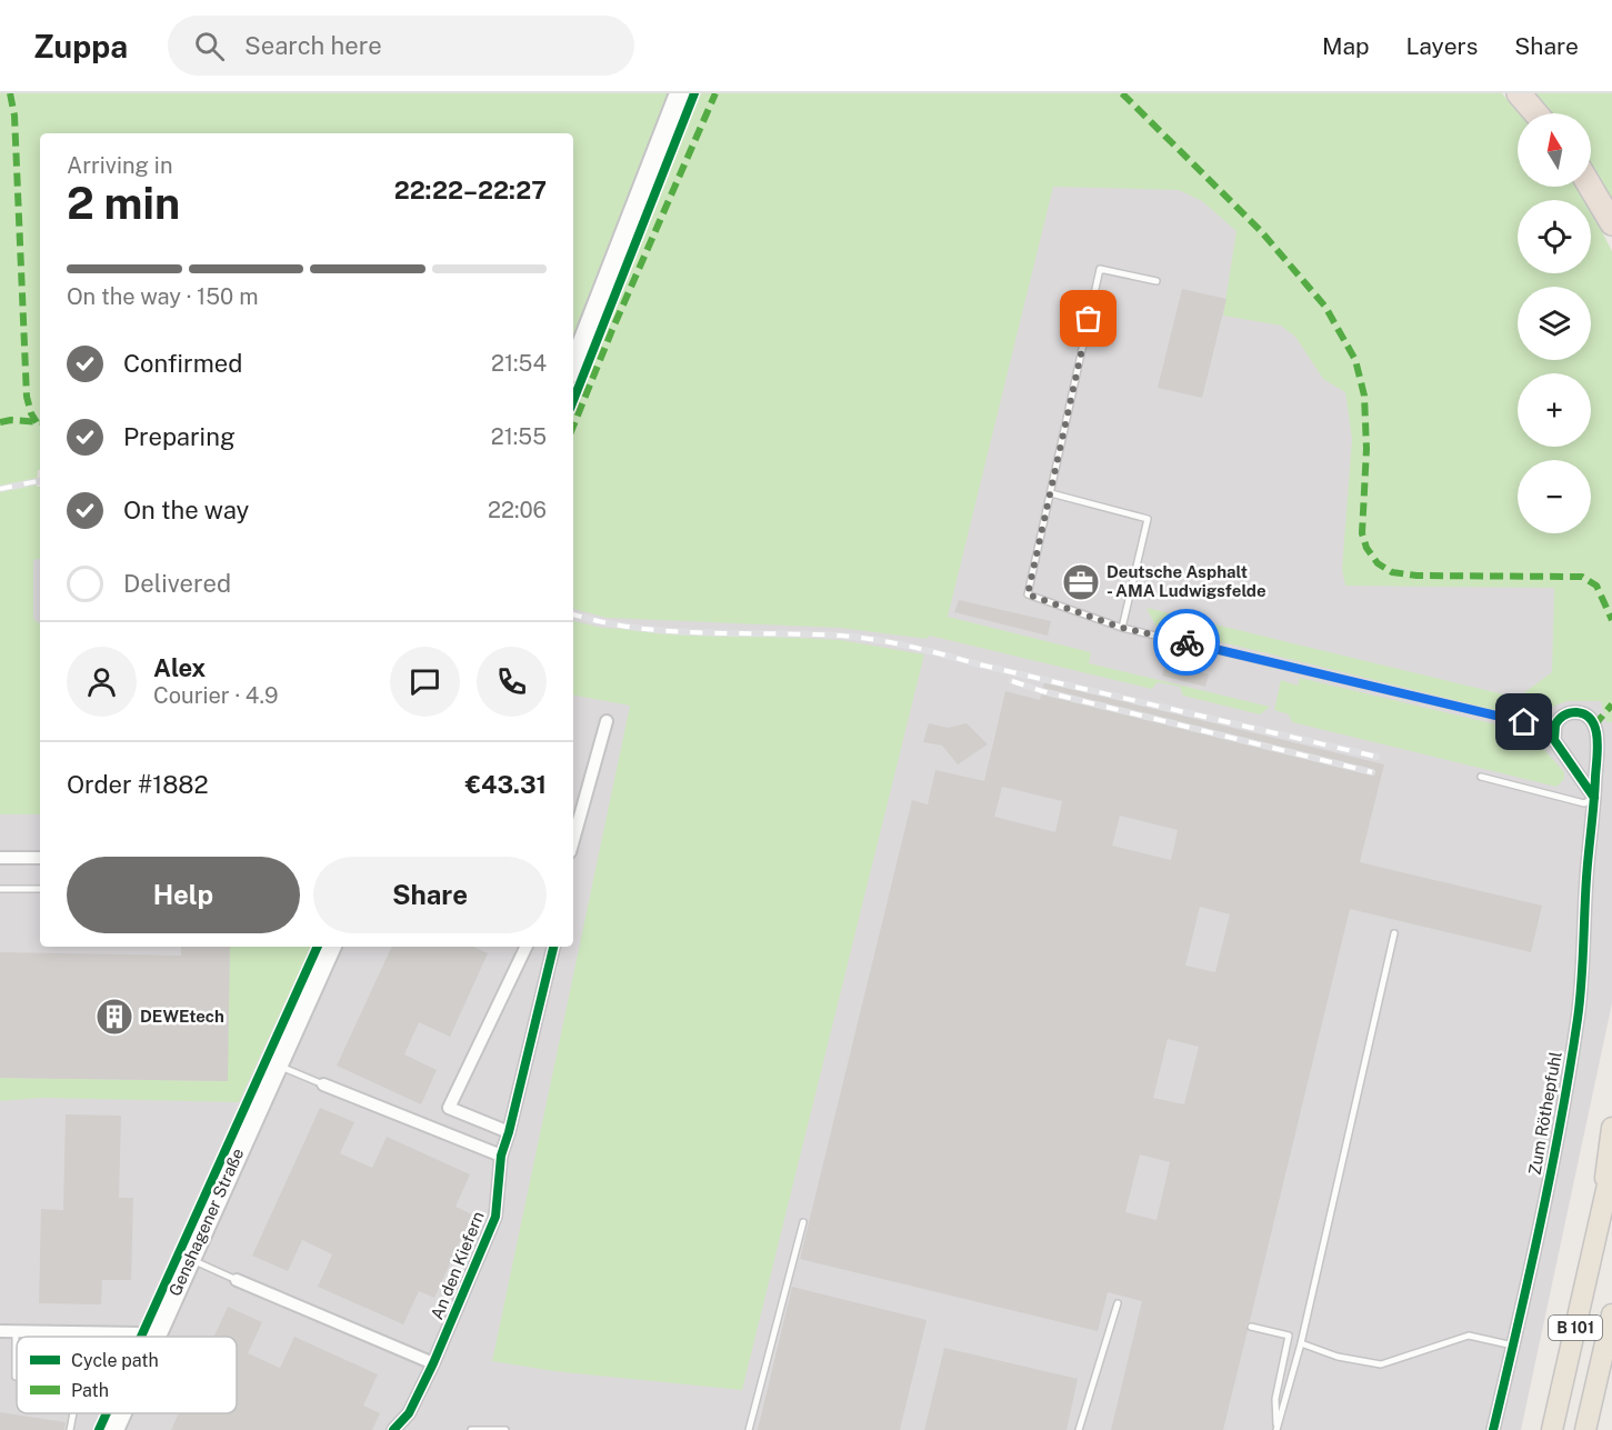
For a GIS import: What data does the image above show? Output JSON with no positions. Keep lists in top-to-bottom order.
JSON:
{
  "streets": {
    "highway": ["B 101"],
    "main road": ["Genshagener Straße"],
    "street": ["Zum Röthepfuhl", "An den Kiefern"]
  },
  "places": {
    "office": ["Deutsche Asphalt - AMA Ludwigsfelde"],
    "building": ["DEWEtech"]
  },
  "legend": ["Cycle path", "Path"],
  "north": "top",
  "page": {
    "header": "Zuppa",
    "search": "Search here",
    "nav": ["Map", "Layers", "Share"],
    "map_buttons": ["+", "−"],
    "heading": ["2 min", "Arriving in", "22:22–22:27"],
    "panel": [
      "Alex",
      "Courier · 4.9",
      "Order #1882",
      "€43.31"
    ],
    "bar": "On the way · 150 m",
    "list": [
      ["Confirmed", "21:54"],
      ["Preparing", "21:55"],
      ["On the way", "22:06"],
      "Delivered"
    ],
    "buttons": ["Help", "Share"]
  }
}
